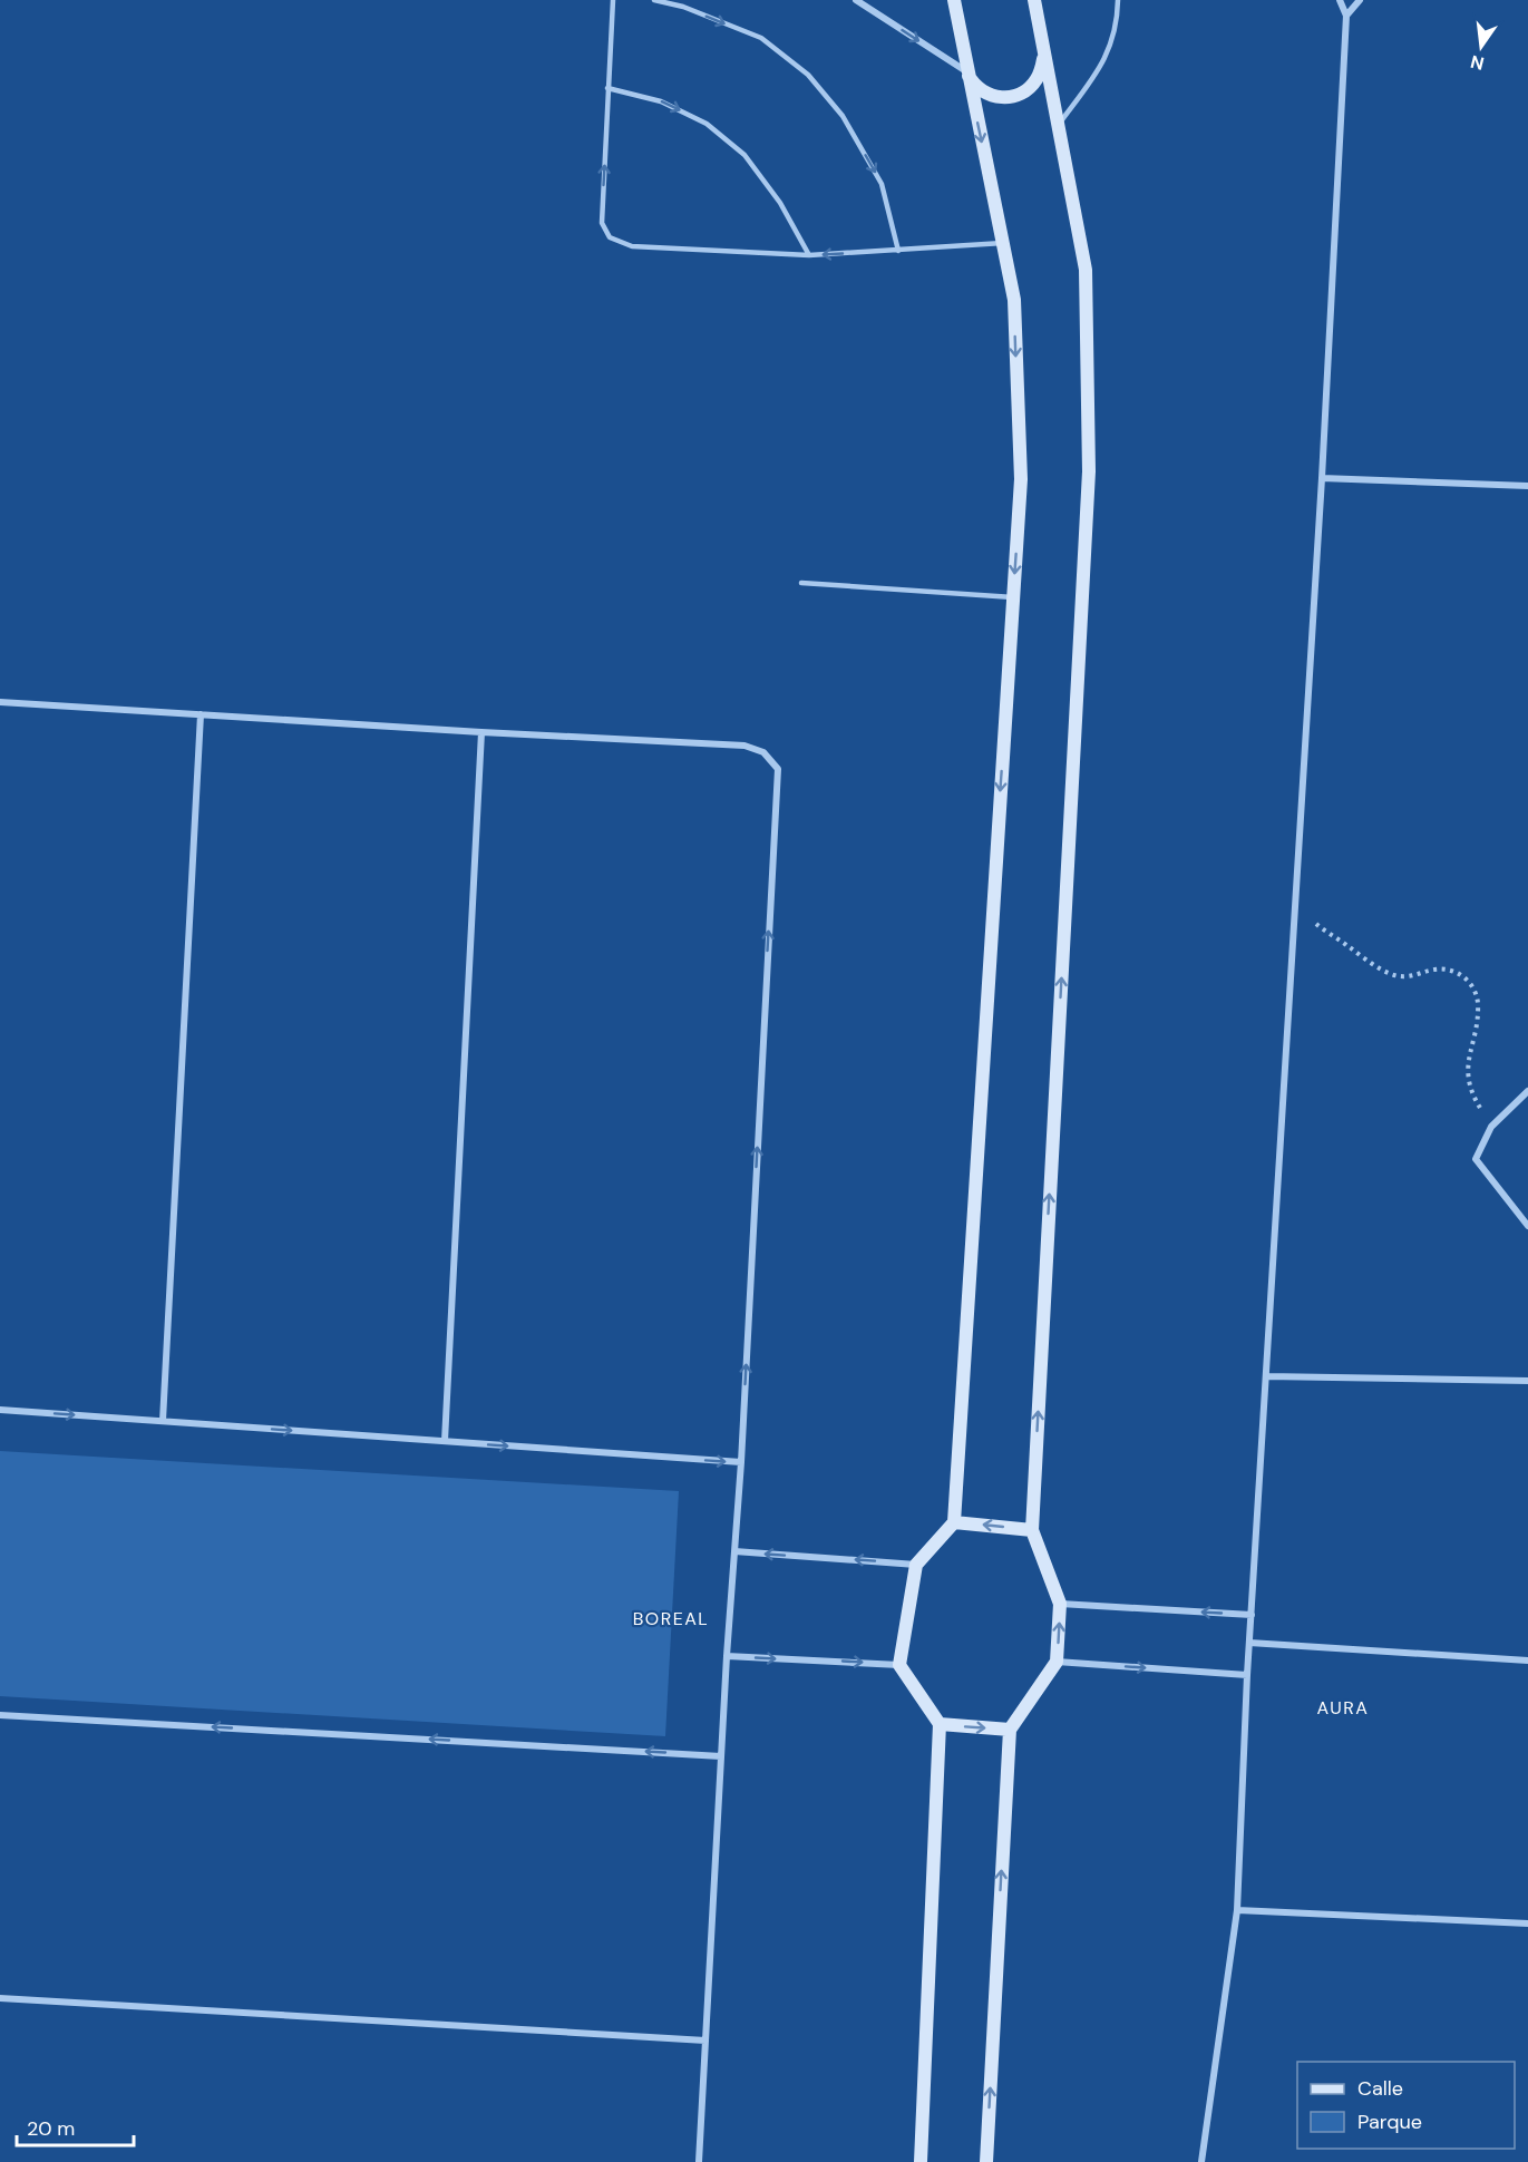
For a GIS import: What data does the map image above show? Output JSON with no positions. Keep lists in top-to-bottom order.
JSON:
{
  "districts": ["BOREAL", "AURA"],
  "legend": ["Calle", "Parque"],
  "scale_bar": "20 m",
  "north": "bottom"
}
